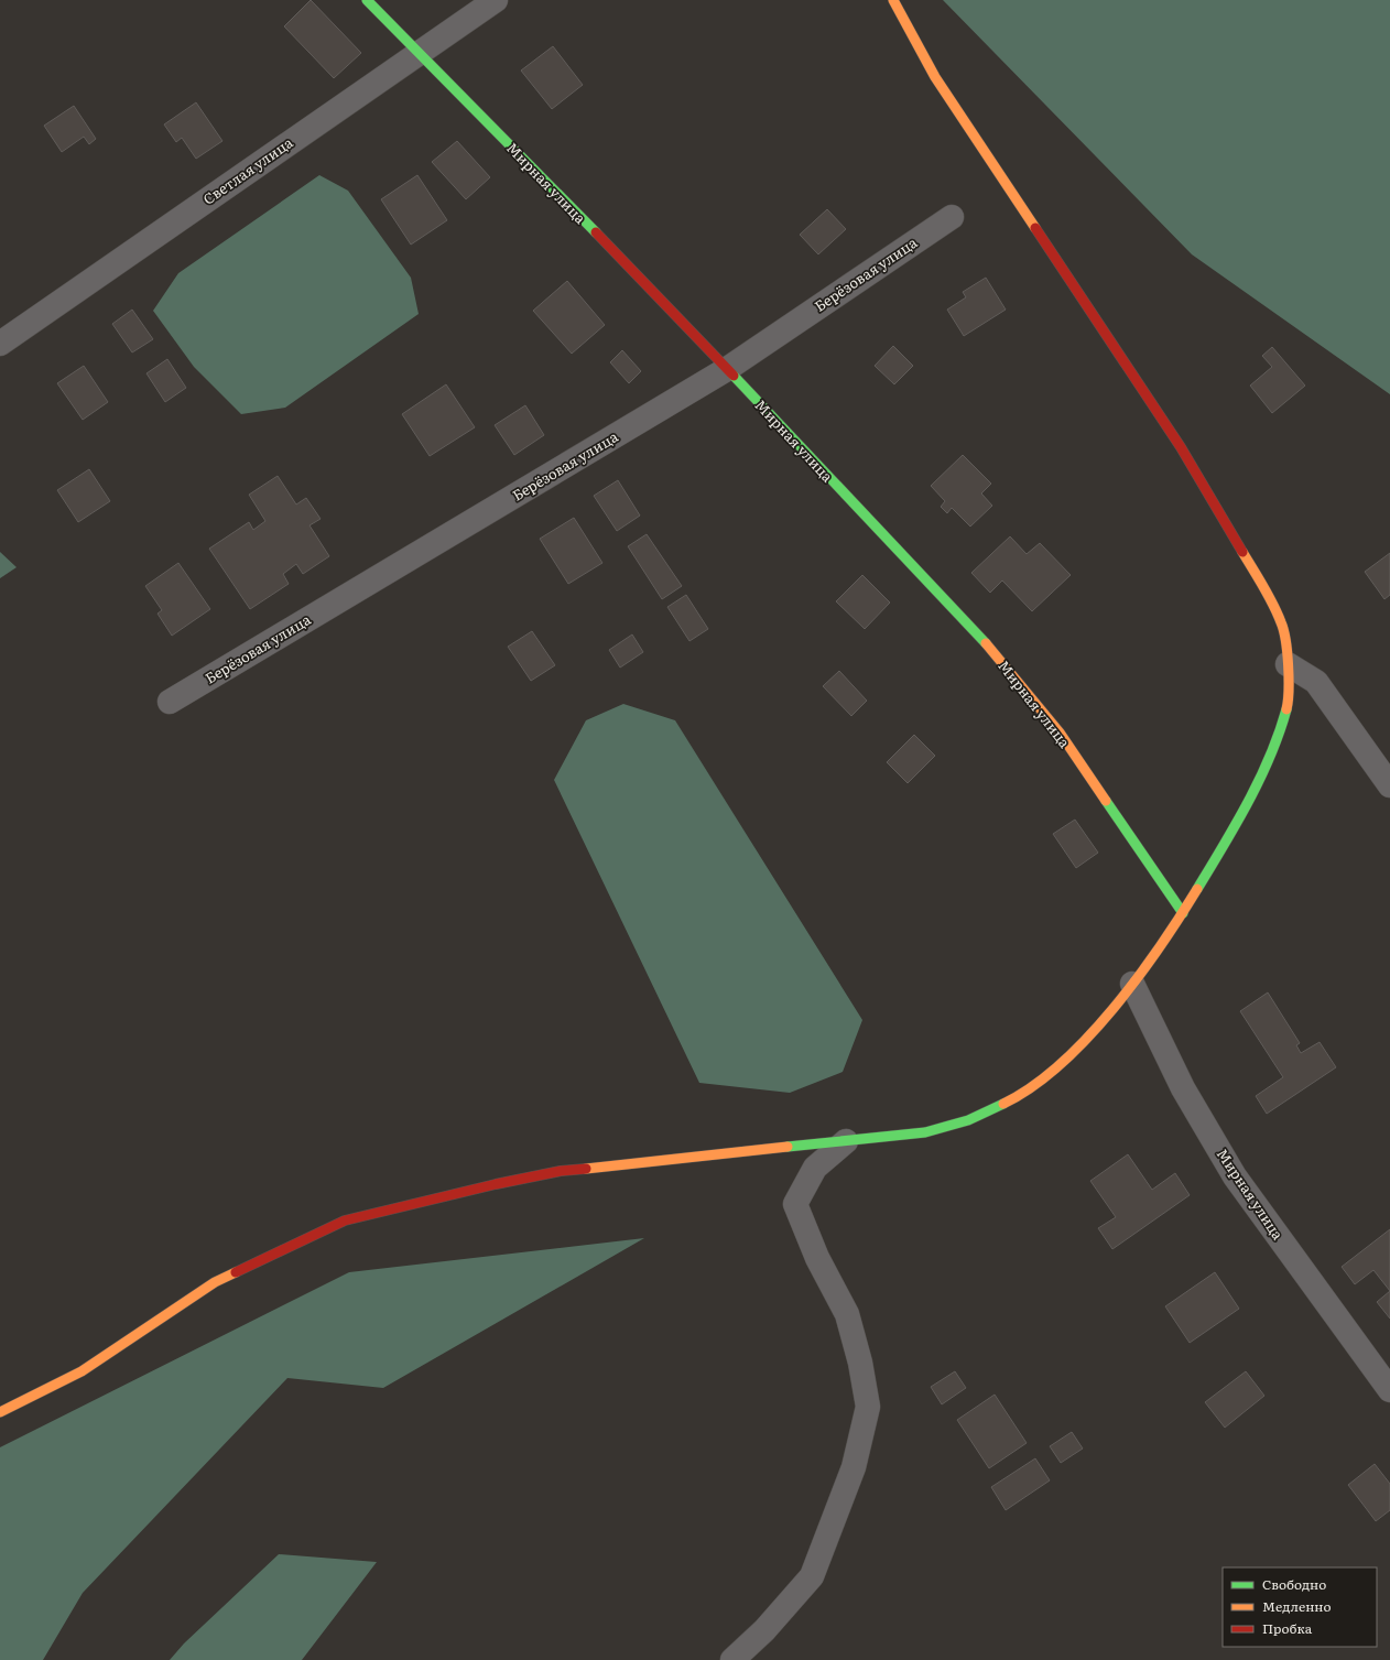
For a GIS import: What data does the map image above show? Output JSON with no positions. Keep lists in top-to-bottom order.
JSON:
{
  "streets": {
    "street": ["Светлая улица", "Мирная улица", "Берёзовая улица"]
  },
  "crossings": [
    ["Светлая улица", "Мирная улица"],
    ["Мирная улица", "Берёзовая улица"]
  ],
  "legend": ["Свободно", "Медленно", "Пробка"]
}
